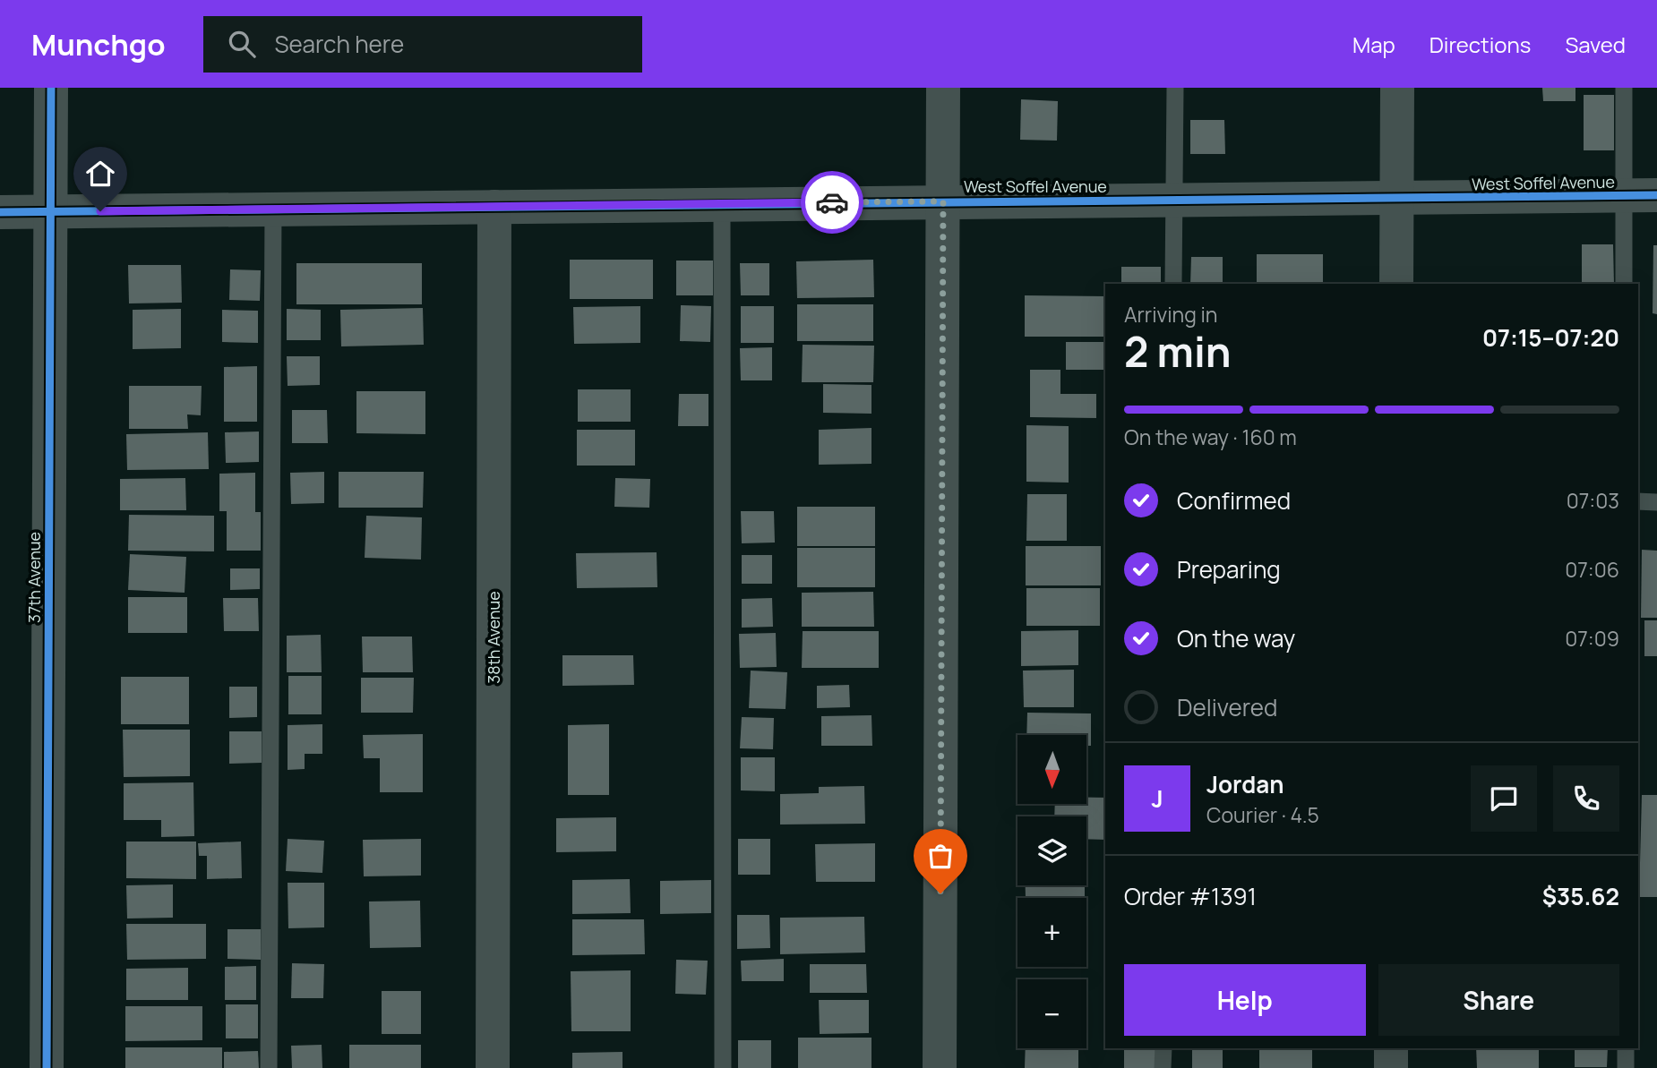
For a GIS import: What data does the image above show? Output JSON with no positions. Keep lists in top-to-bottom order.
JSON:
{
  "streets": {
    "street": ["West Soffel Avenue", "37th Avenue", "38th Avenue"]
  },
  "crossings": [
    ["West Soffel Avenue", "37th Avenue"],
    ["West Soffel Avenue", "38th Avenue"]
  ],
  "north": "bottom",
  "page": {
    "header": "Munchgo",
    "search": "Search here",
    "nav": ["Map", "Directions", "Saved"],
    "heading": ["2 min", "Arriving in", "07:15–07:20"],
    "panel": [
      "Jordan",
      "Courier · 4.5",
      "Order #1391",
      "$35.62"
    ],
    "bar": "On the way · 160 m",
    "list": [
      ["Confirmed", "07:03"],
      ["Preparing", "07:06"],
      ["On the way", "07:09"],
      "Delivered"
    ],
    "map_buttons": ["+", "−"],
    "round": "J",
    "buttons": ["Help", "Share"]
  }
}
